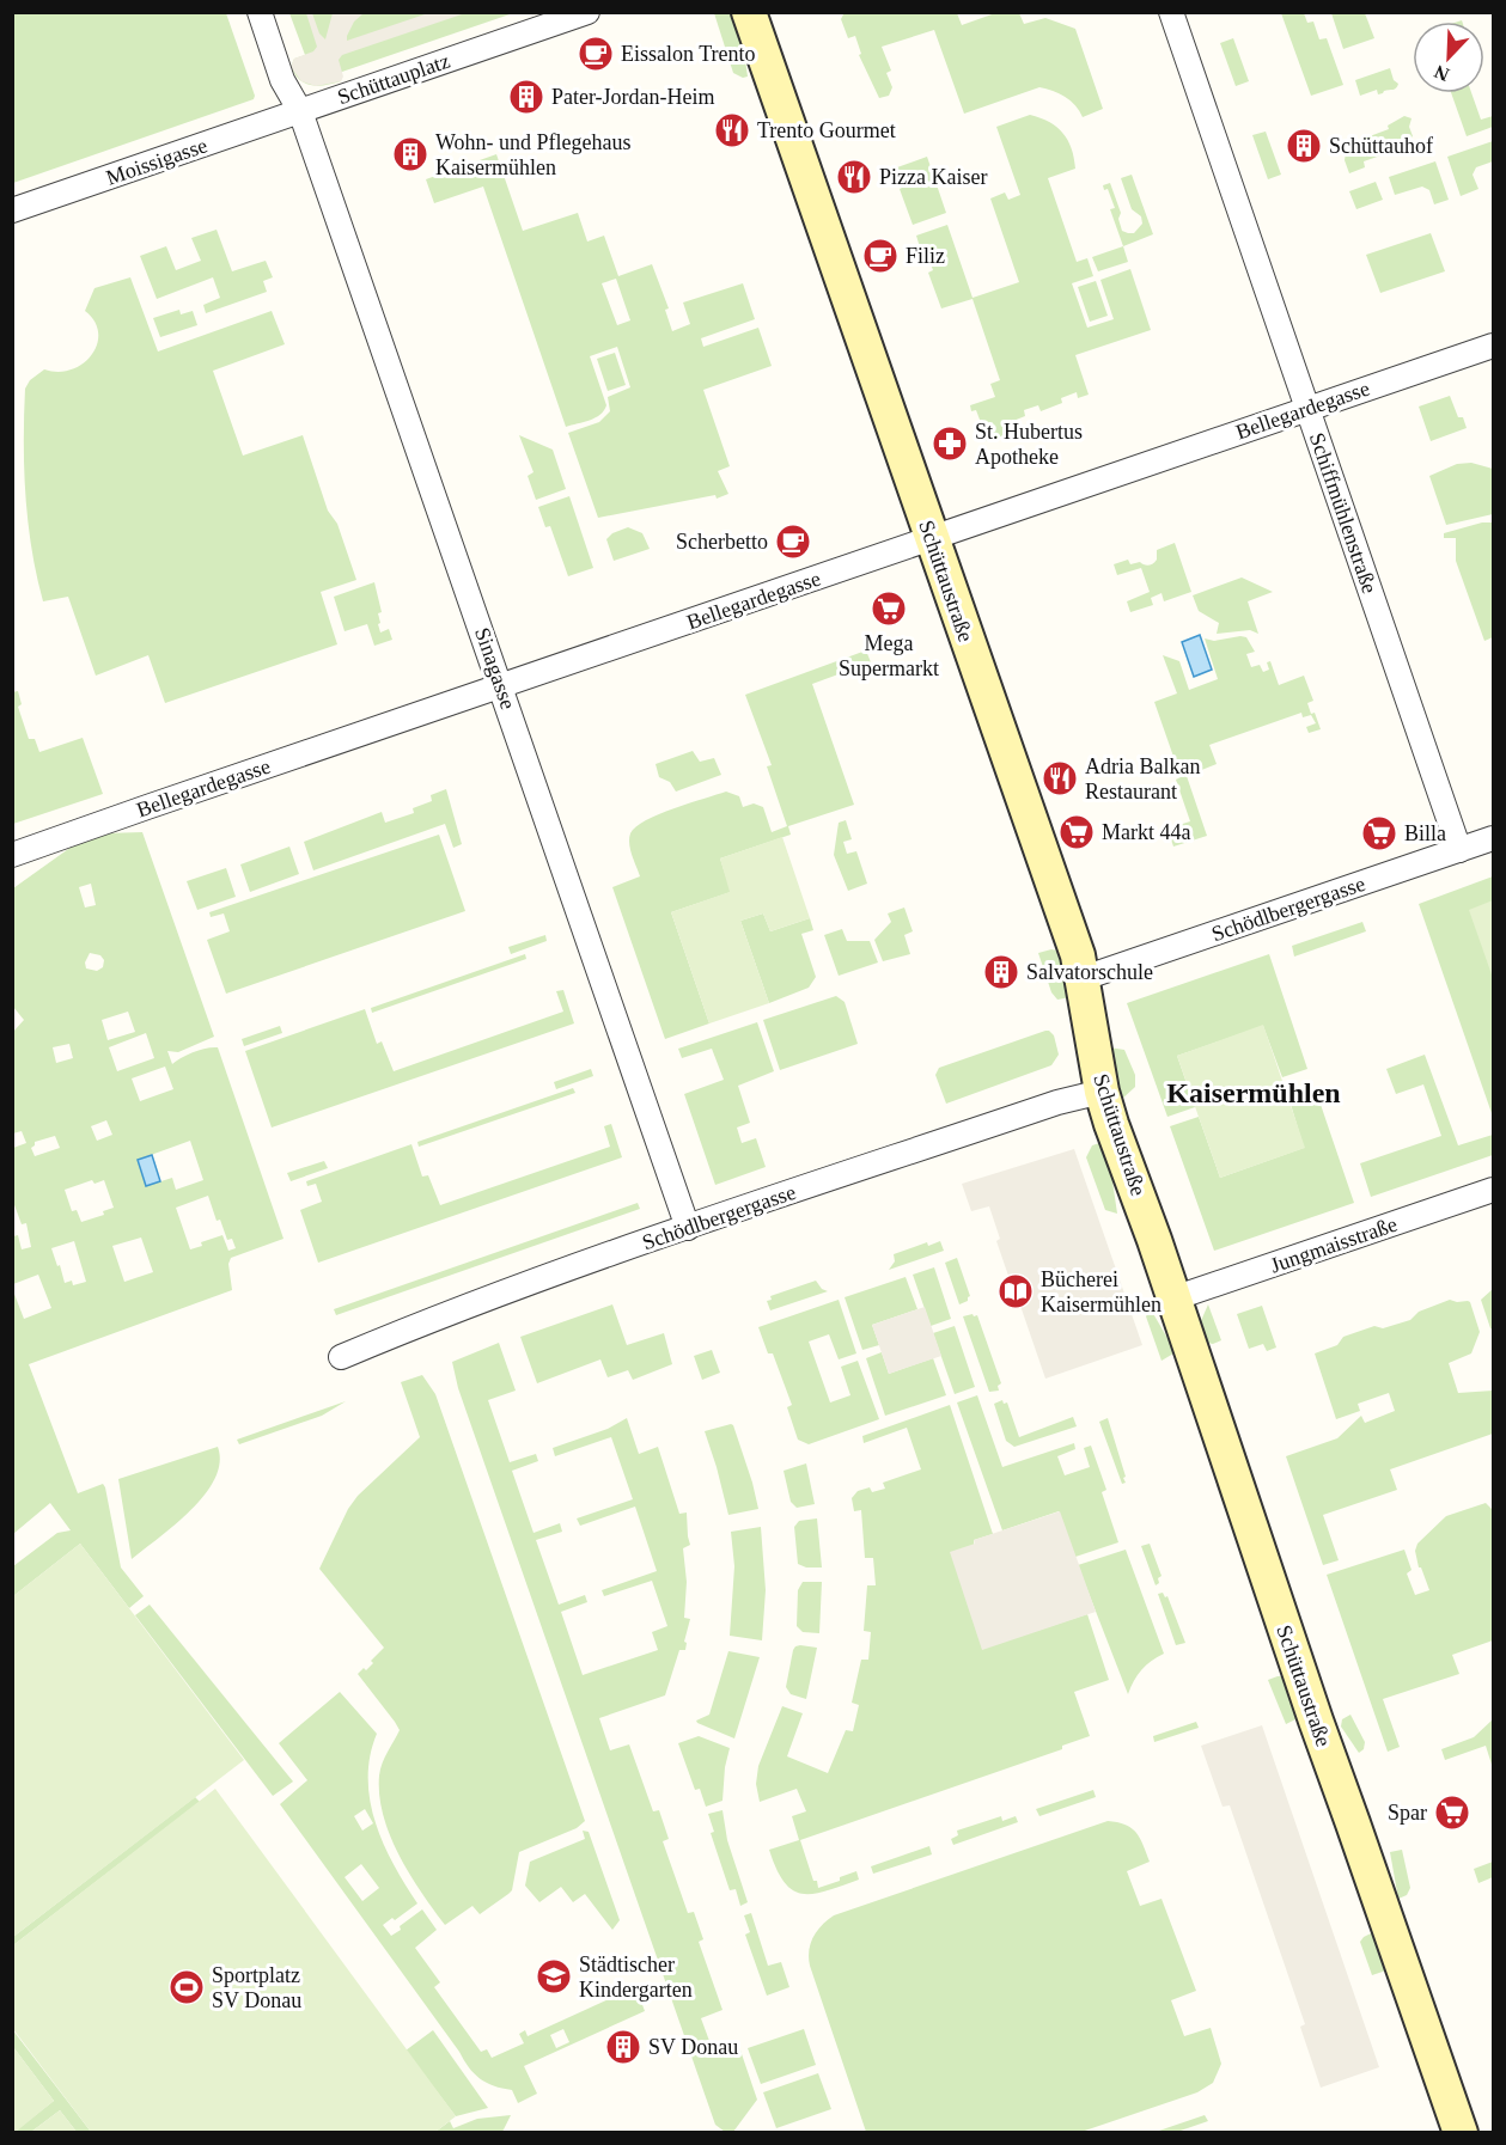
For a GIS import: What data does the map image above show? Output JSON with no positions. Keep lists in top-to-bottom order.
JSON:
{
  "streets": {
    "street": [
      "Schüttauplatz",
      "Moissigasse",
      "Bellegardegasse",
      "Schiffmühlenstraße",
      "Schüttaustraße",
      "Sinagasse",
      "Schödlbergergasse",
      "Jungmaisstraße"
    ]
  },
  "crossings": [
    ["Schüttauplatz", "Moissigasse"],
    ["Schüttauplatz", "Sinagasse"],
    ["Moissigasse", "Sinagasse"],
    ["Bellegardegasse", "Schiffmühlenstraße"],
    ["Bellegardegasse", "Schüttaustraße"],
    ["Bellegardegasse", "Sinagasse"],
    ["Schiffmühlenstraße", "Schödlbergergasse"],
    ["Schüttaustraße", "Schödlbergergasse"],
    ["Schüttaustraße", "Jungmaisstraße"],
    ["Sinagasse", "Schödlbergergasse"]
  ],
  "districts": ["Kaisermühlen"],
  "places": {
    "cafe": ["Eissalon Trento", "Filiz", "Scherbetto"],
    "building": [
      "Pater-Jordan-Heim",
      "Schüttauhof",
      "Wohn- und Pflegehaus Kaisermühlen",
      "Salvatorschule",
      "SV Donau"
    ],
    "restaurant": ["Trento Gourmet", "Pizza Kaiser", "Adria Balkan Restaurant"],
    "pharmacy": ["St. Hubertus Apotheke"],
    "supermarket": [
      "Mega Supermarkt",
      "Markt 44a",
      "Billa",
      "Spar"
    ],
    "library": ["Bücherei Kaisermühlen"],
    "school or university": ["Städtischer Kindergarten"],
    "sports": ["Sportplatz SV Donau"]
  },
  "north": "bottom left"
}
